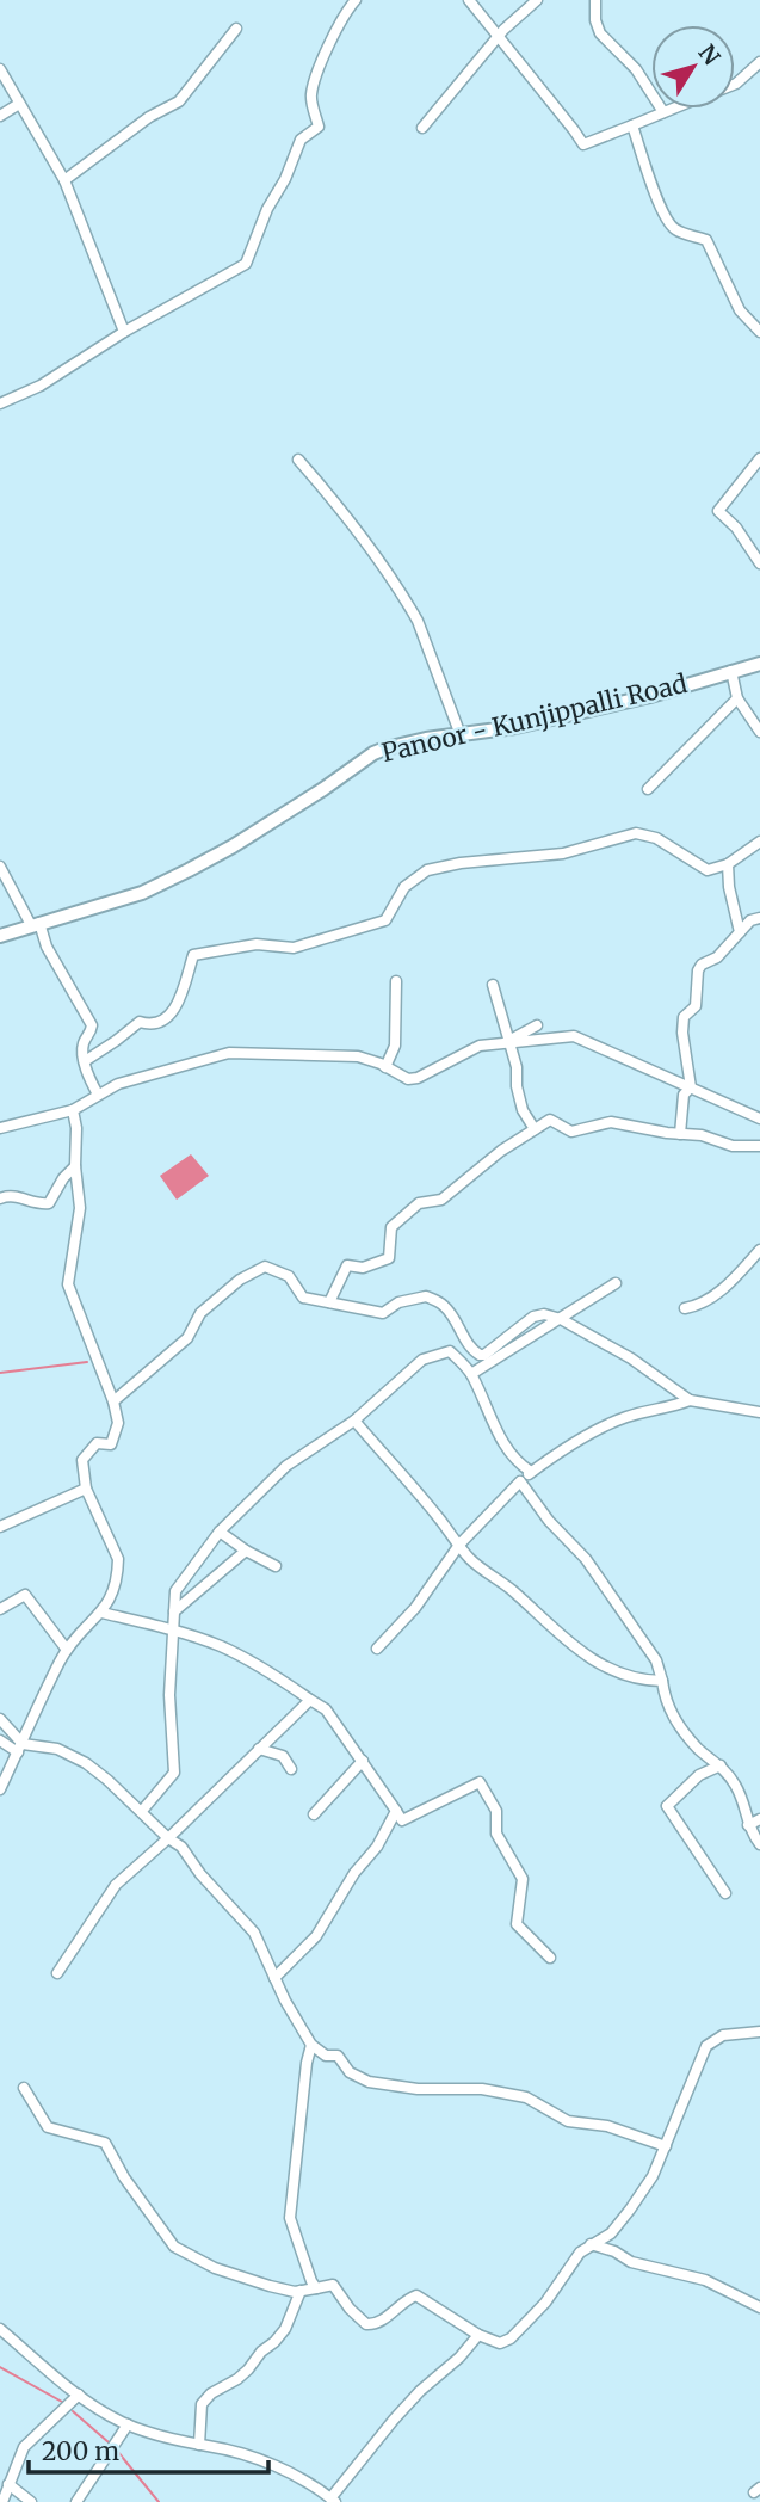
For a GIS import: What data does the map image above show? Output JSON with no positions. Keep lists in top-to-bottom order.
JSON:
{
  "streets": {
    "main road": ["Panoor - Kunjippalli Road"]
  },
  "scale_bar": "200 m",
  "north": "top right"
}
